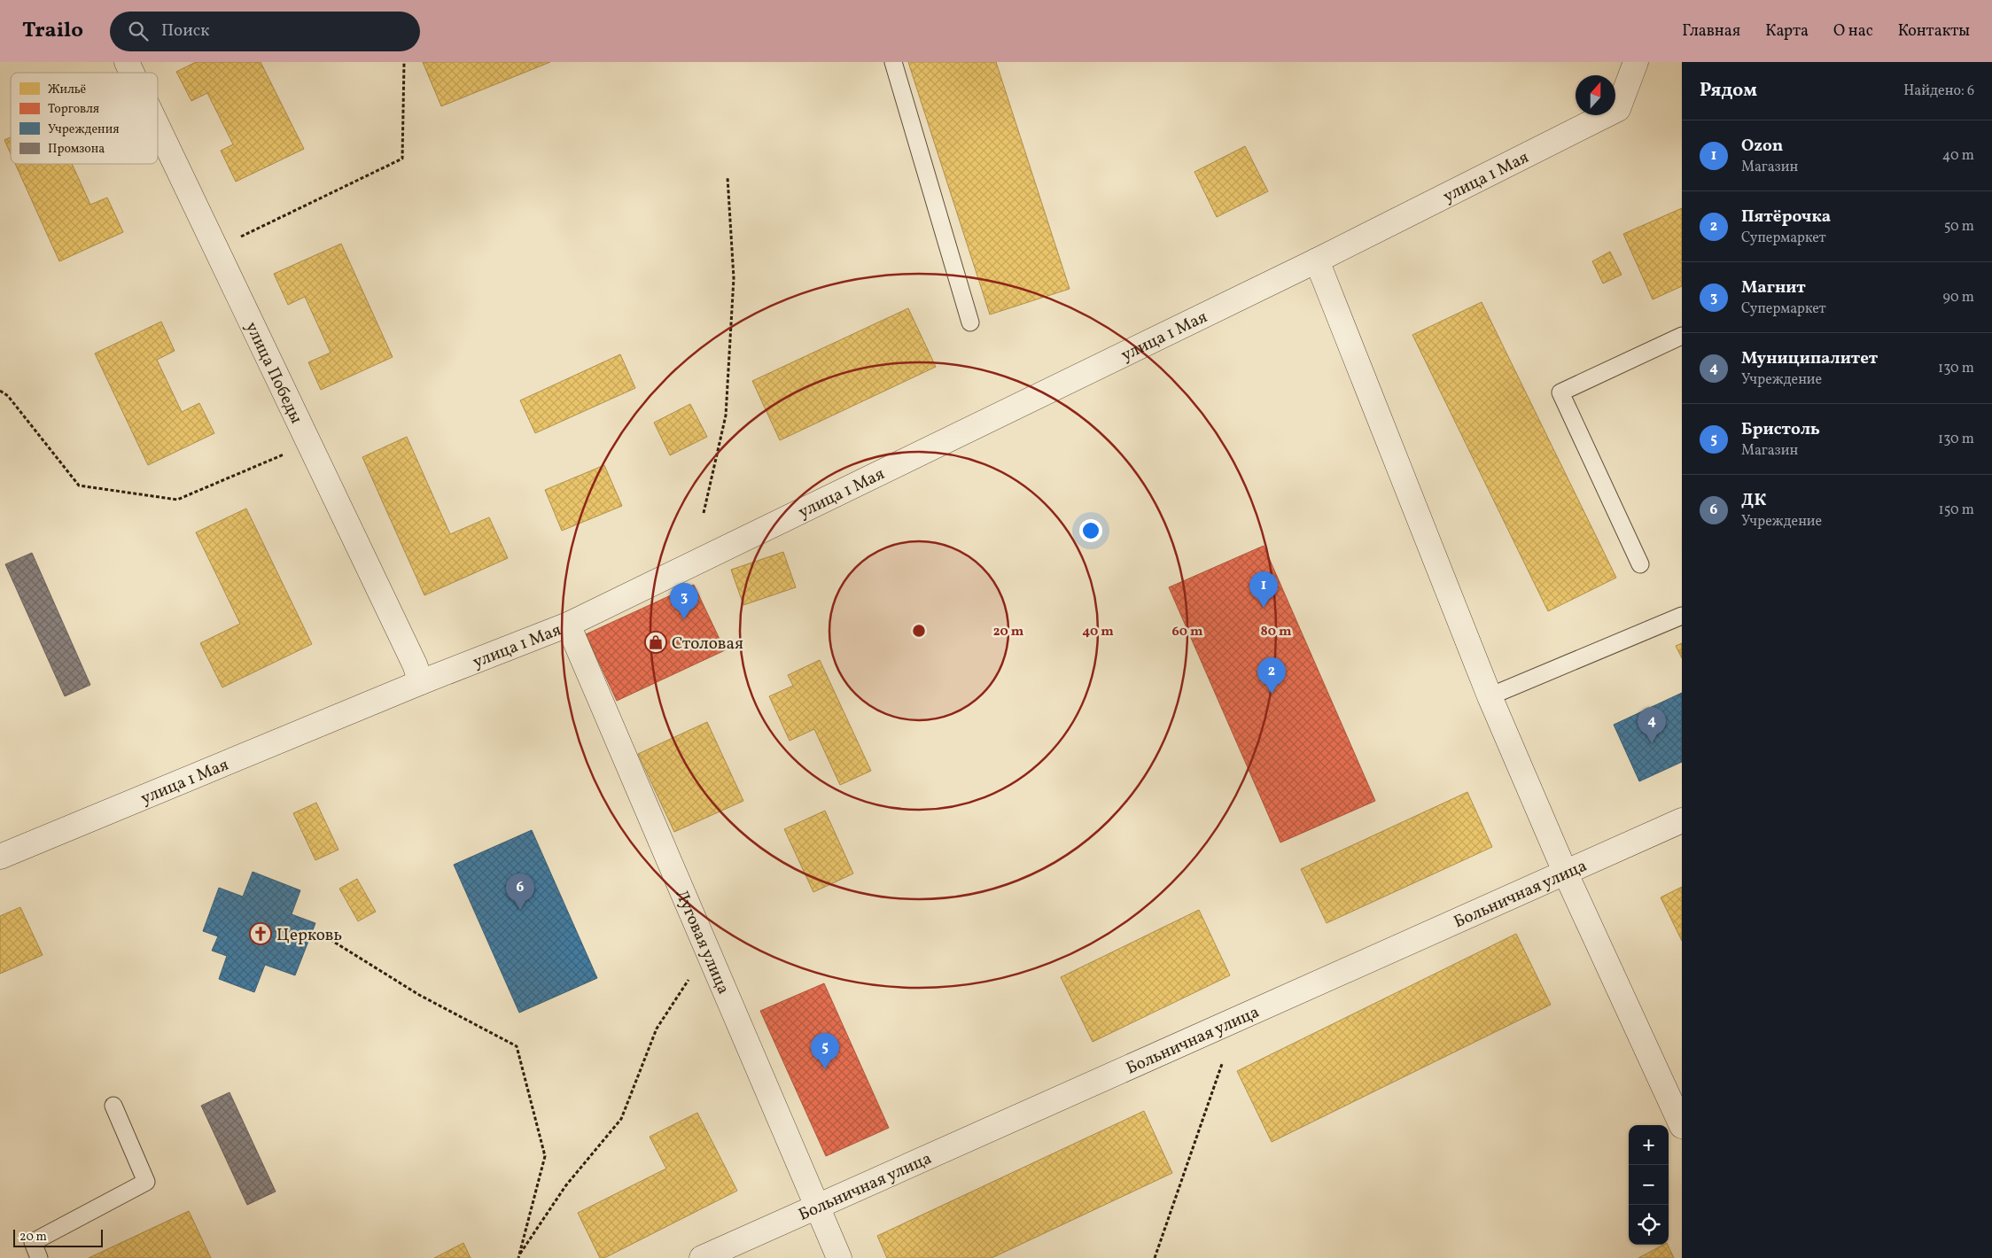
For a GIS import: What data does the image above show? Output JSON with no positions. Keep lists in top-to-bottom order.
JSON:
{
  "streets": {
    "street": [
      "улица 1 Мая",
      "улица Победы",
      "Больничная улица",
      "Луговая улица"
    ]
  },
  "crossings": [
    ["улица 1 Мая", "улица Победы"],
    ["улица 1 Мая", "Луговая улица"],
    ["Больничная улица", "Луговая улица"]
  ],
  "places": {
    "shop": ["Столовая"],
    "church": ["Церковь"]
  },
  "legend": [
    "Жильё",
    "Торговля",
    "Учреждения",
    "Промзона"
  ],
  "scale_bar": "20 m",
  "north": "top",
  "page": {
    "header": "Trailo",
    "search": "Поиск",
    "nav": [
      "Главная",
      "Карта",
      "О нас",
      "Контакты"
    ],
    "heading": ["Рядом", "Найдено: 6"],
    "list": [
      {
        "mark": "1",
        "name": "Ozon",
        "note": "Магазин",
        "value": "40 m"
      },
      {
        "mark": "2",
        "name": "Пятёрочка",
        "note": "Супермаркет",
        "value": "50 m"
      },
      {
        "mark": "3",
        "name": "Магнит",
        "note": "Супермаркет",
        "value": "90 m"
      },
      {
        "mark": "4",
        "name": "Муниципалитет",
        "note": "Учреждение",
        "value": "130 m"
      },
      {
        "mark": "5",
        "name": "Бристоль",
        "note": "Магазин",
        "value": "130 m"
      },
      {
        "mark": "6",
        "name": "ДК",
        "note": "Учреждение",
        "value": "150 m"
      }
    ],
    "pins": [
      "1",
      "3",
      "2",
      "4",
      "6",
      "5"
    ],
    "map_buttons": ["+", "−"],
    "scale": "20 m"
  },
  "rings": [
    "20 m",
    "40 m",
    "60 m",
    "80 m"
  ]
}
